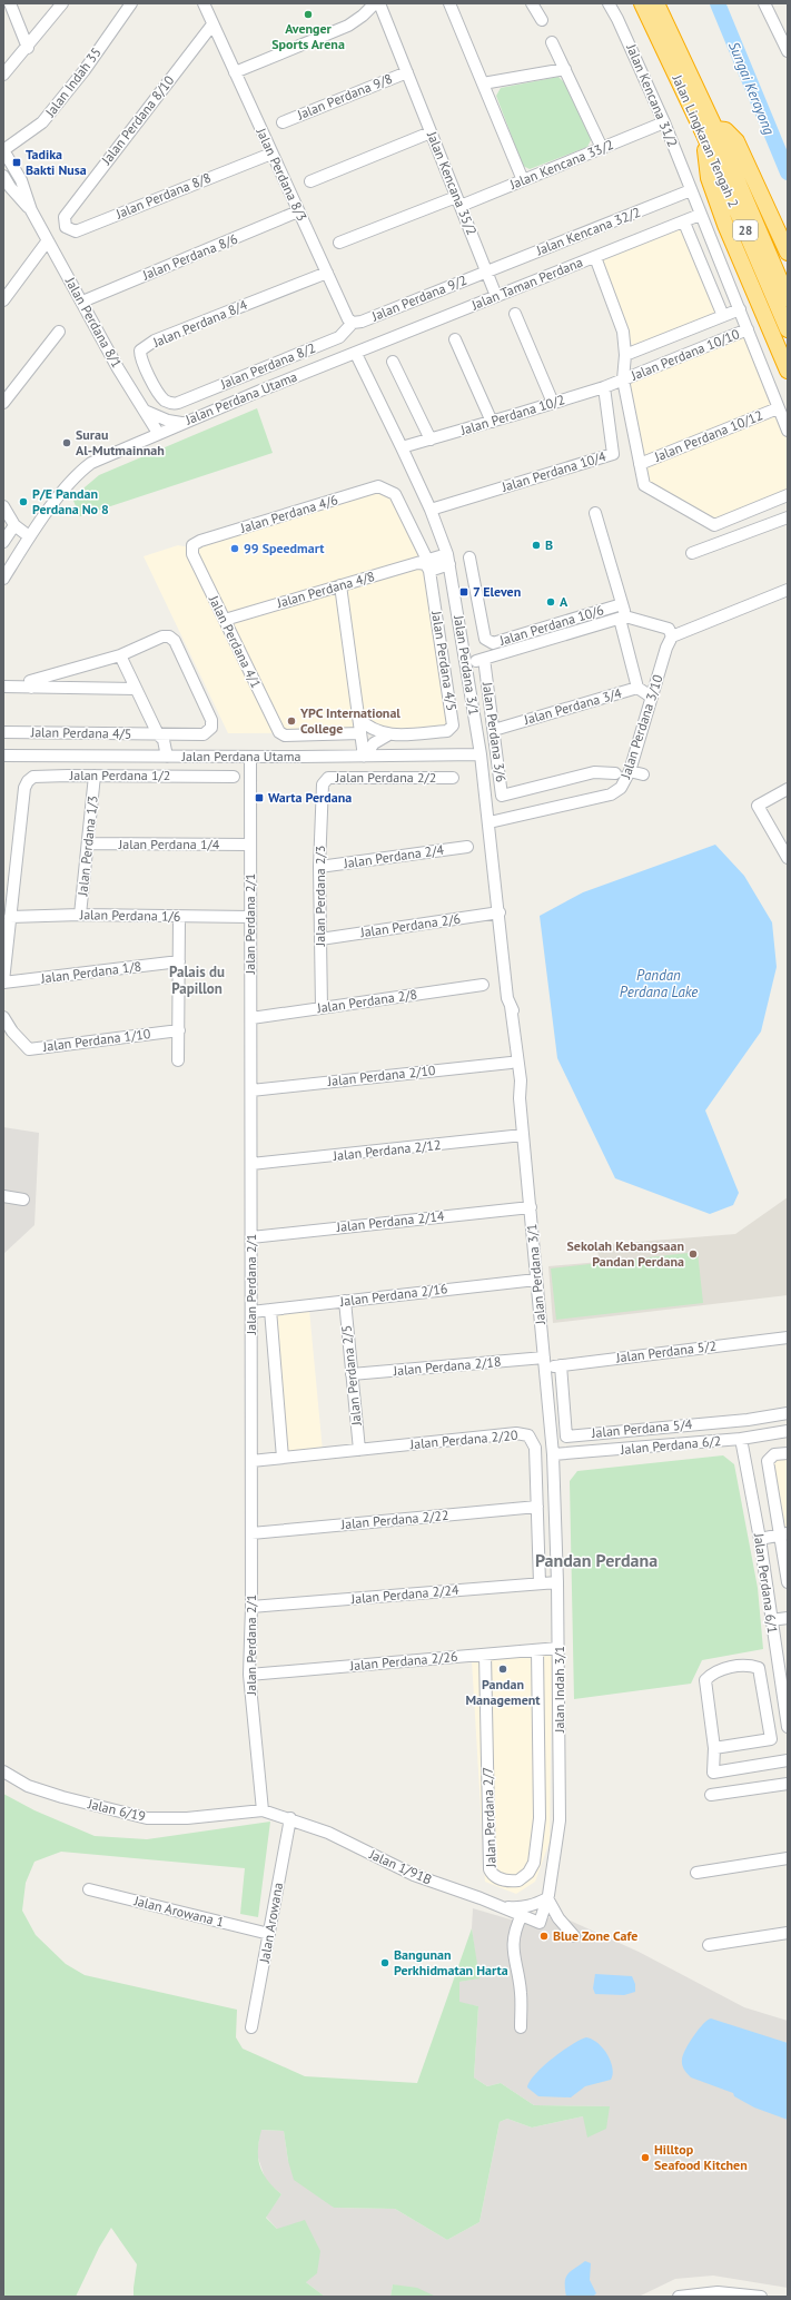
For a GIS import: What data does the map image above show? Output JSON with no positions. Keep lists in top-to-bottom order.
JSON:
{
  "streets": {
    "highway": ["Jalan Lingkaran Tengah 2", "28"],
    "street": [
      "Jalan Indah 35",
      "Jalan Kencana 31/2",
      "Jalan Perdana 9/8",
      "Jalan Perdana 8/10",
      "Jalan Kencana 33/2",
      "Jalan Perdana 8/3",
      "Jalan Kencana 35/2",
      "Jalan Perdana 8/8",
      "Jalan Kencana 32/2",
      "Jalan Perdana 8/6",
      "Jalan Taman Perdana",
      "Jalan Perdana 9/2",
      "Jalan Perdana 8/1",
      "Jalan Perdana 8/4",
      "Jalan Perdana 10/10",
      "Jalan Perdana 8/2",
      "Jalan Perdana Utama",
      "Jalan Perdana 10/2",
      "Jalan Perdana 10/12",
      "Jalan Perdana 10/4",
      "Jalan Perdana 4/6",
      "Jalan Perdana 4/8",
      "Jalan Perdana 10/6",
      "Jalan Perdana 4/1",
      "Jalan Perdana 4/5",
      "Jalan Perdana 3/1",
      "Jalan Perdana 3/4",
      "Jalan Perdana 3/10",
      "Jalan Perdana 3/6",
      "Jalan Perdana 1/2",
      "Jalan Perdana 2/2",
      "Jalan Perdana 1/4",
      "Jalan Perdana 1/3",
      "Jalan Perdana 2/4",
      "Jalan Perdana 2/3",
      "Jalan Perdana 1/6",
      "Jalan Perdana 2/1",
      "Jalan Perdana 2/6",
      "Jalan Perdana 1/8",
      "Jalan Perdana 2/8",
      "Jalan Perdana 1/10",
      "Jalan Perdana 2/10",
      "Jalan Perdana 2/12",
      "Jalan Perdana 2/14",
      "Jalan Perdana 2/16",
      "Jalan Perdana 5/2",
      "Jalan Perdana 2/18",
      "Jalan Perdana 2/5",
      "Jalan Perdana 5/4",
      "Jalan Perdana 2/20",
      "Jalan Perdana 6/2",
      "Jalan Perdana 2/22",
      "Jalan Perdana 6/1",
      "Jalan Perdana 2/24",
      "Jalan Perdana 2/26",
      "Jalan Indah 3/1",
      "Jalan 6/19",
      "Jalan Perdana 2/7",
      "Jalan 1/91B",
      "Jalan Arowana 1",
      "Jalan Arowana"
    ]
  },
  "crossings": [
    ["Jalan Kencana 31/2", "Jalan Kencana 33/2"],
    ["Jalan Kencana 31/2", "Jalan Kencana 32/2"],
    ["Jalan Perdana 9/8", "Jalan Kencana 35/2"],
    ["Jalan Perdana 8/10", "Jalan Perdana 8/3"],
    ["Jalan Perdana 8/10", "Jalan Perdana 8/8"],
    ["Jalan Kencana 33/2", "Jalan Kencana 35/2"],
    ["Jalan Perdana 8/3", "Jalan Perdana 8/8"],
    ["Jalan Perdana 8/3", "Jalan Perdana 8/6"],
    ["Jalan Perdana 8/3", "Jalan Perdana 9/2"],
    ["Jalan Perdana 8/3", "Jalan Perdana 8/4"],
    ["Jalan Perdana 8/3", "Jalan Perdana 8/2"],
    ["Jalan Kencana 35/2", "Jalan Kencana 32/2"],
    ["Jalan Kencana 35/2", "Jalan Taman Perdana"],
    ["Jalan Kencana 35/2", "Jalan Perdana 9/2"],
    ["Jalan Kencana 32/2", "Jalan Perdana 9/2"],
    ["Jalan Perdana 8/6", "Jalan Perdana 8/1"],
    ["Jalan Taman Perdana", "Jalan Perdana Utama"],
    ["Jalan Taman Perdana", "Jalan Perdana 3/1"],
    ["Jalan Perdana 9/2", "Jalan Perdana 8/2"],
    ["Jalan Perdana 8/1", "Jalan Perdana Utama"],
    ["Jalan Perdana 8/4", "Jalan Perdana 8/2"],
    ["Jalan Perdana 10/10", "Jalan Perdana 10/2"],
    ["Jalan Perdana Utama", "Jalan Perdana 3/1"],
    ["Jalan Perdana Utama", "Jalan Perdana 2/1"],
    ["Jalan Perdana 10/2", "Jalan Perdana 10/4"],
    ["Jalan Perdana 10/2", "Jalan Perdana 3/1"],
    ["Jalan Perdana 10/4", "Jalan Perdana 3/1"],
    ["Jalan Perdana 4/6", "Jalan Perdana 4/1"],
    ["Jalan Perdana 4/6", "Jalan Perdana 4/5"],
    ["Jalan Perdana 4/8", "Jalan Perdana 4/1"],
    ["Jalan Perdana 4/8", "Jalan Perdana 4/5"],
    ["Jalan Perdana 4/8", "Jalan Perdana 3/1"],
    ["Jalan Perdana 10/6", "Jalan Perdana 3/4"],
    ["Jalan Perdana 3/1", "Jalan Perdana 3/10"],
    ["Jalan Perdana 3/1", "Jalan Perdana 2/6"],
    ["Jalan Perdana 3/1", "Jalan Perdana 2/10"],
    ["Jalan Perdana 3/1", "Jalan Perdana 2/12"],
    ["Jalan Perdana 3/1", "Jalan Perdana 2/14"],
    ["Jalan Perdana 3/1", "Jalan Perdana 2/16"],
    ["Jalan Perdana 3/1", "Jalan Perdana 5/2"],
    ["Jalan Perdana 3/1", "Jalan Perdana 2/18"],
    ["Jalan Perdana 3/1", "Jalan Perdana 6/2"],
    ["Jalan Perdana 3/1", "Jalan Indah 3/1"],
    ["Jalan Perdana 3/4", "Jalan Perdana 3/10"],
    ["Jalan Perdana 3/4", "Jalan Perdana 3/6"],
    ["Jalan Perdana 1/2", "Jalan Perdana 1/3"],
    ["Jalan Perdana 1/2", "Jalan Perdana 1/6"],
    ["Jalan Perdana 2/2", "Jalan Perdana 2/3"],
    ["Jalan Perdana 1/4", "Jalan Perdana 1/3"],
    ["Jalan Perdana 1/4", "Jalan Perdana 2/1"],
    ["Jalan Perdana 1/3", "Jalan Perdana 1/6"],
    ["Jalan Perdana 2/4", "Jalan Perdana 2/3"],
    ["Jalan Perdana 2/3", "Jalan Perdana 2/6"],
    ["Jalan Perdana 2/3", "Jalan Perdana 2/8"],
    ["Jalan Perdana 1/6", "Jalan Perdana 2/1"],
    ["Jalan Perdana 2/1", "Jalan Perdana 2/8"],
    ["Jalan Perdana 2/1", "Jalan Perdana 2/10"],
    ["Jalan Perdana 2/1", "Jalan Perdana 2/12"],
    ["Jalan Perdana 2/1", "Jalan Perdana 2/14"],
    ["Jalan Perdana 2/1", "Jalan Perdana 2/16"],
    ["Jalan Perdana 2/1", "Jalan Perdana 2/20"],
    ["Jalan Perdana 2/1", "Jalan Perdana 2/22"],
    ["Jalan Perdana 2/1", "Jalan Perdana 2/24"],
    ["Jalan Perdana 2/1", "Jalan Perdana 2/26"],
    ["Jalan Perdana 2/1", "Jalan 6/19"],
    ["Jalan Perdana 2/1", "Jalan 1/91B"],
    ["Jalan Perdana 2/16", "Jalan Perdana 2/5"],
    ["Jalan Perdana 5/2", "Jalan Perdana 2/18"],
    ["Jalan Perdana 5/2", "Jalan Perdana 5/4"],
    ["Jalan Perdana 2/18", "Jalan Perdana 2/5"],
    ["Jalan Perdana 2/5", "Jalan Perdana 2/20"],
    ["Jalan Perdana 2/20", "Jalan Perdana 2/22"],
    ["Jalan Perdana 2/20", "Jalan Perdana 2/24"],
    ["Jalan Perdana 6/2", "Jalan Perdana 6/1"],
    ["Jalan Perdana 6/2", "Jalan Indah 3/1"],
    ["Jalan Perdana 2/24", "Jalan Indah 3/1"],
    ["Jalan Perdana 2/26", "Jalan Indah 3/1"],
    ["Jalan Perdana 2/26", "Jalan Perdana 2/7"],
    ["Jalan Indah 3/1", "Jalan 1/91B"],
    ["Jalan 6/19", "Jalan 1/91B"],
    ["Jalan 1/91B", "Jalan Arowana"],
    ["Jalan Arowana 1", "Jalan Arowana"]
  ],
  "districts": ["Palais du Papillon", "Pandan Perdana"],
  "water": ["Sungai Kerayong", "Pandan Perdana Lake"],
  "places": {
    "other": [
      "Avenger Sports Arena",
      "Surau Al-Mutmainnah",
      "P/E Pandan Perdana No 8",
      "B",
      "99 Speedmart",
      "A",
      "YPC International College",
      "Sekolah Kebangsaan Pandan Perdana",
      "Pandan Management",
      "Blue Zone Cafe",
      "Bangunan Perkhidmatan Harta",
      "Hilltop Seafood Kitchen"
    ],
    "transit": ["Tadika Bakti Nusa", "7 Eleven", "Warta Perdana"]
  }
}
